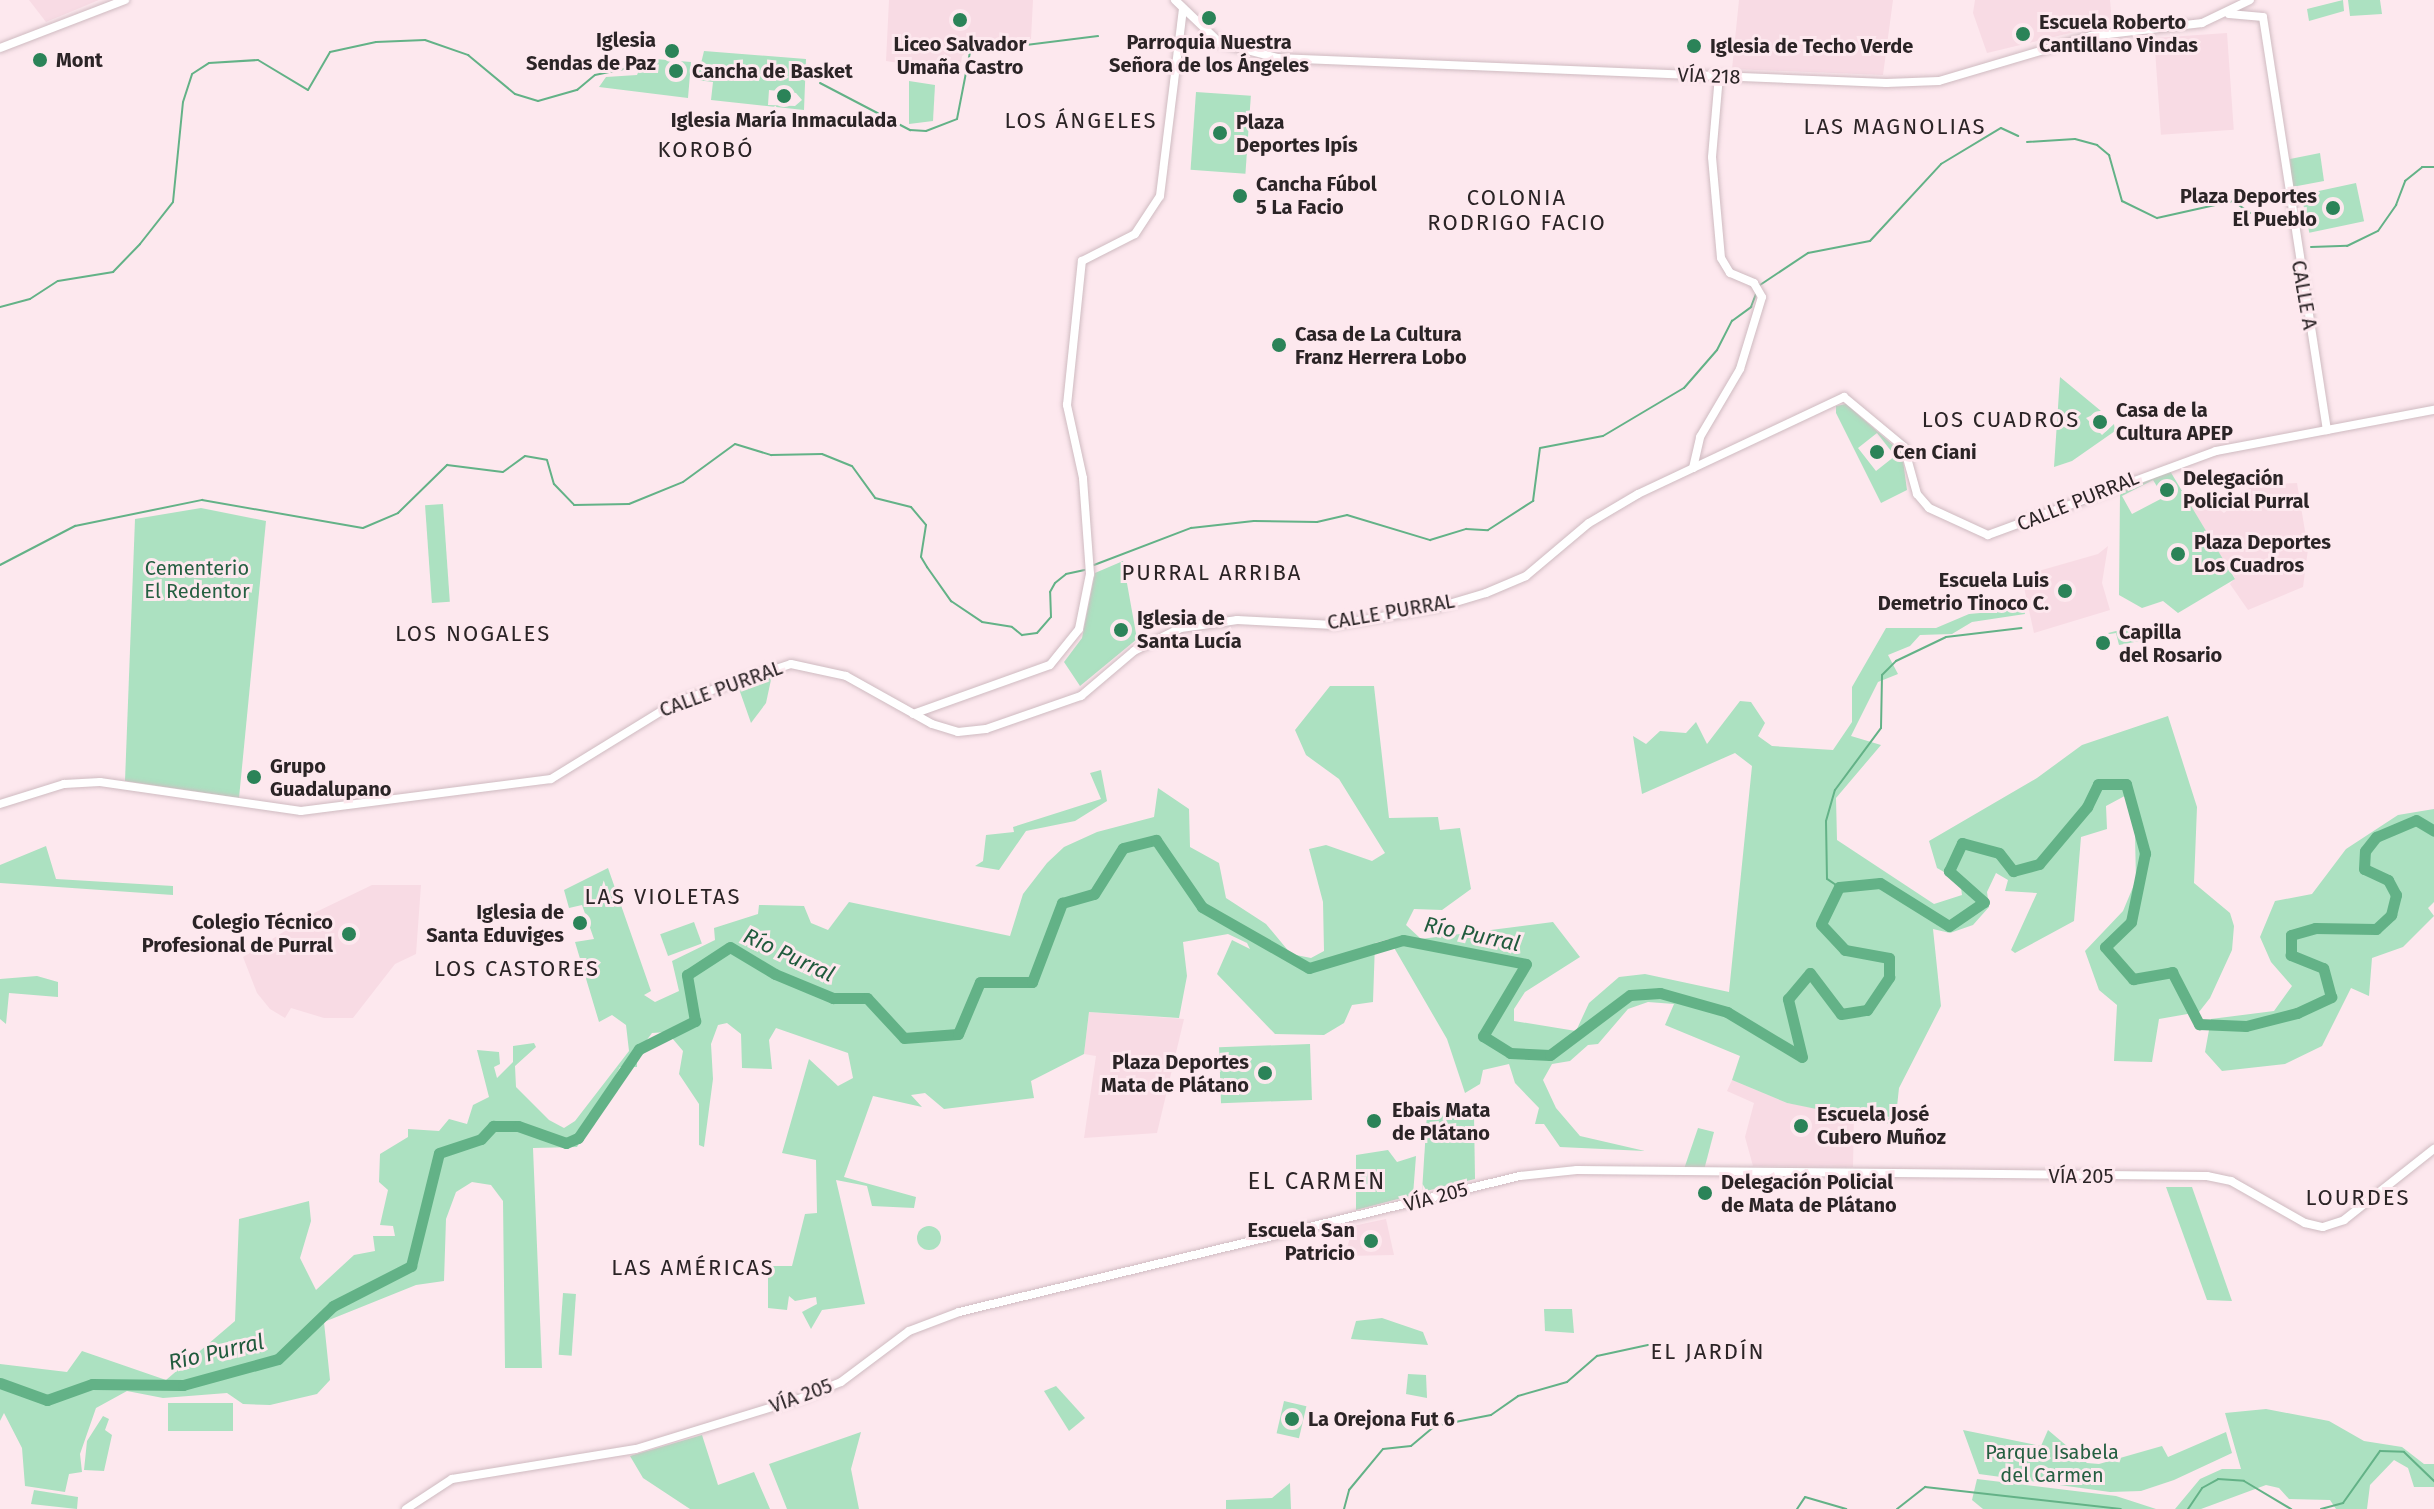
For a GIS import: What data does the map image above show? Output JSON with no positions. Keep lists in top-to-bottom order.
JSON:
{
  "streets": {
    "street": [
      "VÍA 218",
      "CALLE A",
      "CALLE PURRAL",
      "VÍA 205"
    ]
  },
  "crossings": [
    ["VÍA 218", "CALLE A"],
    ["CALLE A", "CALLE PURRAL"]
  ],
  "districts": [
    "LOS ÁNGELES",
    "LAS MAGNOLIAS",
    "KOROBÓ",
    "COLONIA RODRIGO FACIO",
    "LOS CUADROS",
    "PURRAL ARRIBA",
    "LOS NOGALES",
    "LAS VIOLETAS",
    "LOS CASTORES",
    "EL CARMEN",
    "LOURDES",
    "LAS AMÉRICAS",
    "EL JARDÍN"
  ],
  "water": ["Río Purral"],
  "parks": ["Cementerio El Redentor", "Parque Isabela del Carmen"],
  "places": [
    "Parroquia Nuestra Señora de los Ángeles",
    "Liceo Salvador Umaña Castro",
    "Escuela Roberto Cantillano Vindas",
    "Iglesia de Techo Verde",
    "Iglesia Sendas de Paz",
    "Mont",
    "Cancha de Basket",
    "Iglesia María Inmaculada",
    "Plaza Deportes Ipís",
    "Cancha Fúbol 5 La Facio",
    "Plaza Deportes El Pueblo",
    "Casa de La Cultura Franz Herrera Lobo",
    "Casa de la Cultura APEP",
    "Cen Ciani",
    "Delegación Policial Purral",
    "Plaza Deportes Los Cuadros",
    "Escuela Luis Demetrio Tinoco C.",
    "Iglesia de Santa Lucía",
    "Capilla del Rosario",
    "Grupo Guadalupano",
    "Iglesia de Santa Eduviges",
    "Colegio Técnico Profesional de Purral",
    "Plaza Deportes Mata de Plátano",
    "Ebais Mata de Plátano",
    "Escuela José Cubero Muñoz",
    "Delegación Policial de Mata de Plátano",
    "Escuela San Patricio",
    "La Orejona Fut 6"
  ]
}
